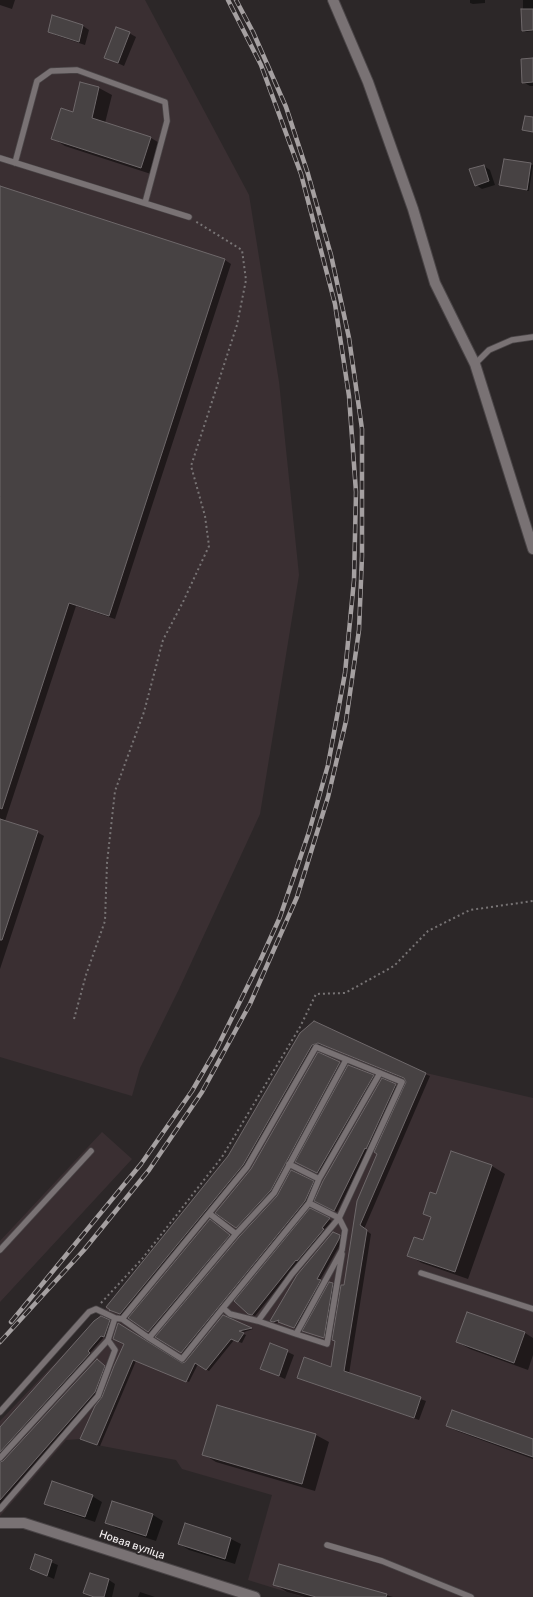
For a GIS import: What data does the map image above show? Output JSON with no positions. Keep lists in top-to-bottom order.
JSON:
{
  "streets": {
    "street": ["Новая вуліца"]
  }
}
